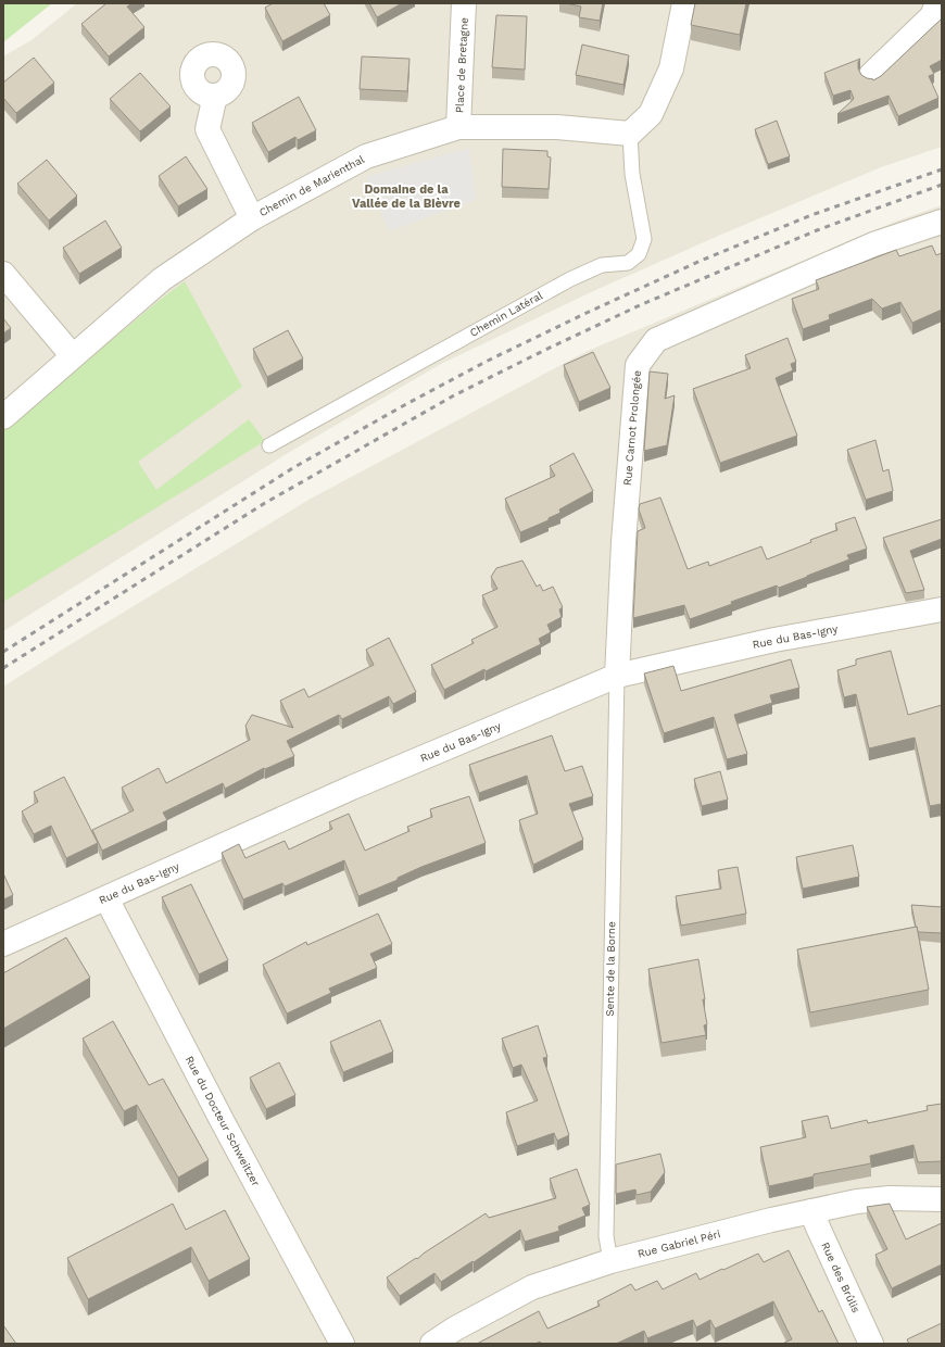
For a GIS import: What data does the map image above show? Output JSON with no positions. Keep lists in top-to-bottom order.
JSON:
{
  "streets": {
    "street": [
      "Place de Bretagne",
      "Chemin de Marienthal",
      "Rue Carnot Prolongée",
      "Rue du Bas-Igny",
      "Rue du Docteur Schweitzer",
      "Rue Gabriel Péri",
      "Rue des Brûlis"
    ],
    "lane": ["Chemin Latéral", "Sente de la Borne"]
  },
  "crossings": [
    ["Place de Bretagne", "Chemin de Marienthal"],
    ["Chemin de Marienthal", "Chemin Latéral"],
    ["Rue Carnot Prolongée", "Rue du Bas-Igny"],
    ["Rue Carnot Prolongée", "Sente de la Borne"],
    ["Rue du Bas-Igny", "Sente de la Borne"],
    ["Rue du Bas-Igny", "Rue du Docteur Schweitzer"],
    ["Sente de la Borne", "Rue Gabriel Péri"],
    ["Rue Gabriel Péri", "Rue des Brûlis"]
  ],
  "districts": ["Domaine de la Vallée de la Bièvre"]
}
